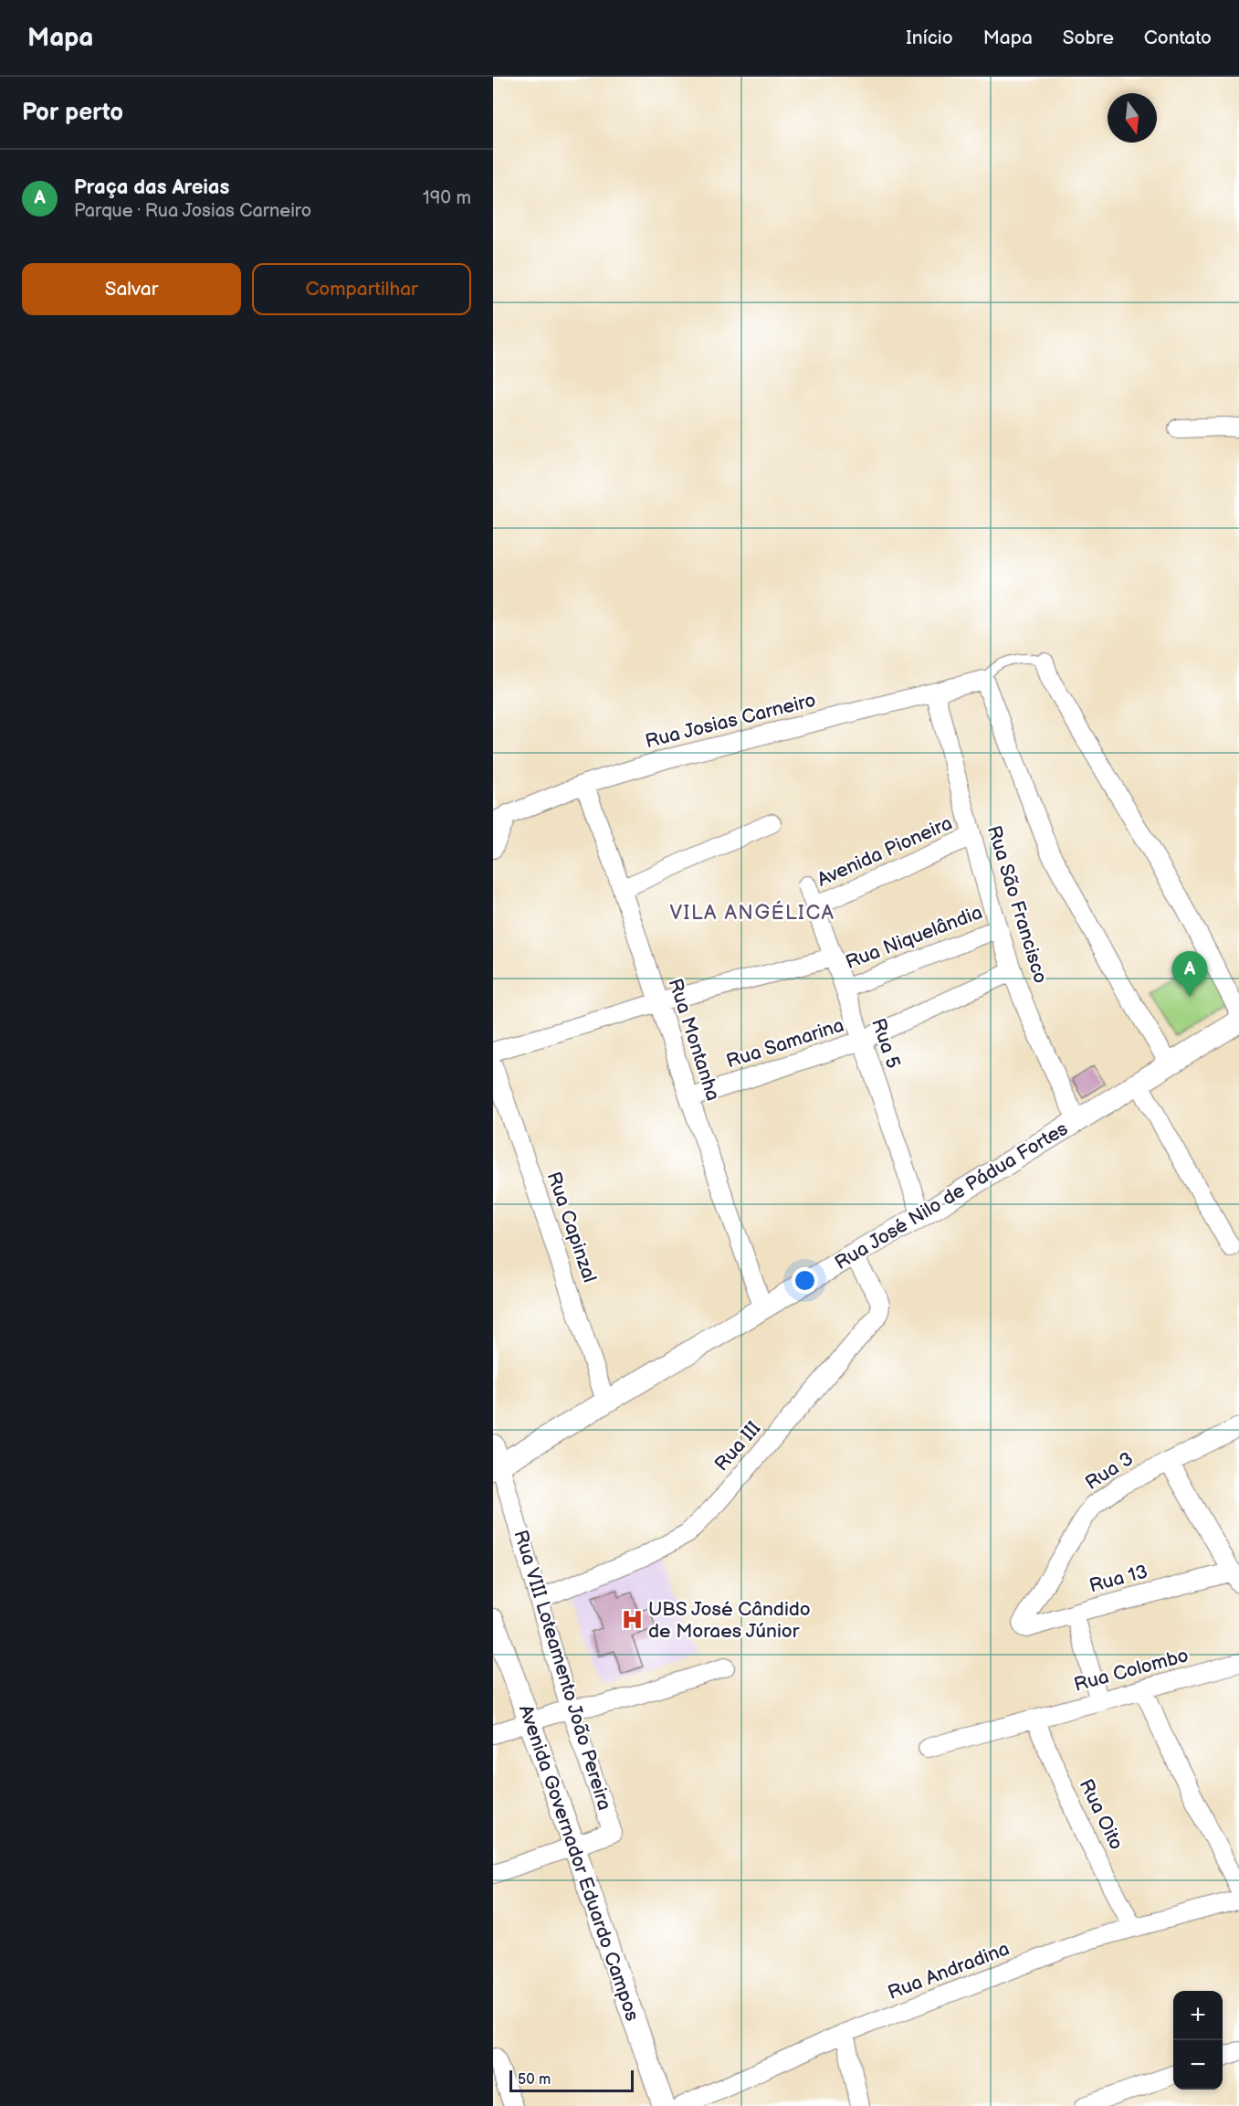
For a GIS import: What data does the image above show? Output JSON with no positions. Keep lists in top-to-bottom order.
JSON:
{
  "streets": {
    "street": [
      "Rua Josias Carneiro",
      "Avenida Pioneira",
      "Rua São Francisco",
      "Rua Niquelândia",
      "Rua Montanha",
      "Rua Samarina",
      "Rua 5",
      "Rua José Nilo de Pádua Fortes",
      "Rua Capinzal",
      "Rua III",
      "Rua 3",
      "Rua 13",
      "Rua VIII Loteamento João Pereira",
      "Rua Colombo",
      "Rua Oito",
      "Avenida Governador Eduardo Campos",
      "Rua Andradina"
    ]
  },
  "crossings": [
    ["Rua Josias Carneiro", "Rua São Francisco"],
    ["Rua Josias Carneiro", "Rua Montanha"],
    ["Avenida Pioneira", "Rua São Francisco"],
    ["Avenida Pioneira", "Rua 5"],
    ["Rua São Francisco", "Rua Niquelândia"],
    ["Rua São Francisco", "Rua Samarina"],
    ["Rua São Francisco", "Rua José Nilo de Pádua Fortes"],
    ["Rua Niquelândia", "Rua 5"],
    ["Rua Montanha", "Rua Samarina"],
    ["Rua Montanha", "Rua José Nilo de Pádua Fortes"],
    ["Rua Samarina", "Rua 5"],
    ["Rua 5", "Rua José Nilo de Pádua Fortes"],
    ["Rua José Nilo de Pádua Fortes", "Rua Capinzal"],
    ["Rua José Nilo de Pádua Fortes", "Rua III"],
    ["Rua José Nilo de Pádua Fortes", "Rua VIII Loteamento João Pereira"],
    ["Rua III", "Rua VIII Loteamento João Pereira"],
    ["Rua 3", "Rua 13"],
    ["Rua VIII Loteamento João Pereira", "Avenida Governador Eduardo Campos"],
    ["Rua Colombo", "Rua Oito"],
    ["Rua Oito", "Rua Andradina"]
  ],
  "districts": ["VILA ANGÉLICA"],
  "places": {
    "hospital": ["UBS José Cândido de Moraes Júnior"]
  },
  "scale_bar": "50 m",
  "north": "bottom",
  "page": {
    "header": "Mapa",
    "nav": [
      "Início",
      "Mapa",
      "Sobre",
      "Contato"
    ],
    "heading": "Por perto",
    "list": [
      {
        "mark": "A",
        "name": "Praça das Areias",
        "note": "Parque · Rua Josias Carneiro",
        "value": "190 m"
      }
    ],
    "buttons": ["Salvar", "Compartilhar"],
    "pins": "A",
    "map_buttons": ["+", "−"],
    "scale": "50 m"
  }
}
